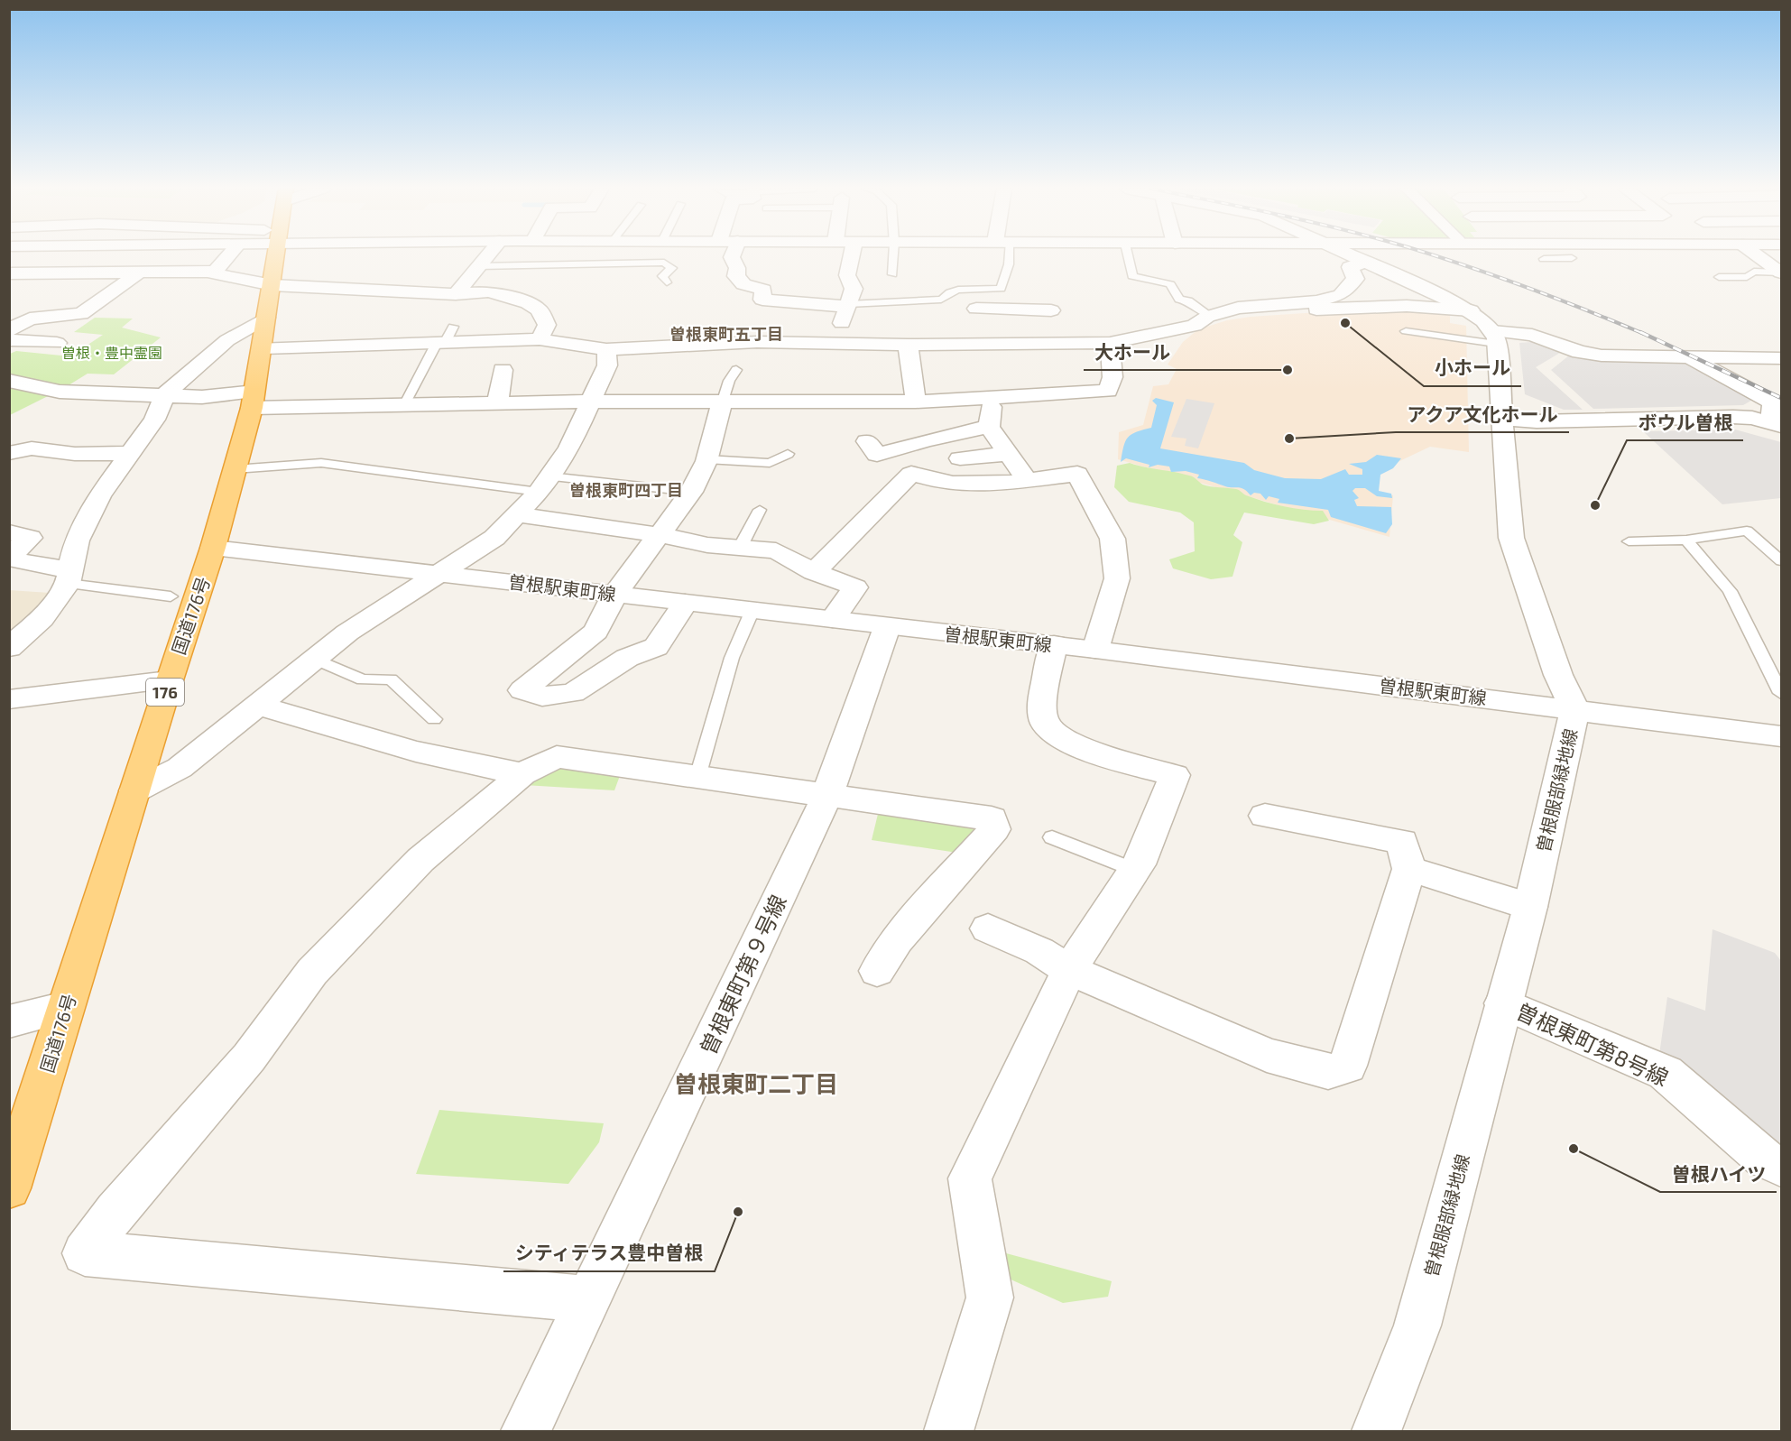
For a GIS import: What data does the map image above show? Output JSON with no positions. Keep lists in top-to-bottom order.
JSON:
{
  "streets": {
    "highway": ["国道176号", "176"],
    "street": [
      "曽根駅東町線",
      "曽根服部緑地線",
      "曽根東町第９号線",
      "曽根東町第8号線"
    ]
  },
  "crossings": [
    ["曽根駅東町線", "国道176号"],
    ["曽根駅東町線", "曽根服部緑地線"],
    ["曽根駅東町線", "曽根東町第９号線"],
    ["曽根服部緑地線", "曽根東町第8号線"]
  ],
  "districts": ["曽根東町五丁目", "曽根東町四丁目", "曽根東町二丁目"],
  "parks": ["曽根・豊中霊園"],
  "places": [
    "小ホール",
    "大ホール",
    "アクア文化ホール",
    "ボウル曽根",
    "曽根ハイツ",
    "シティテラス豊中曽根"
  ]
}
